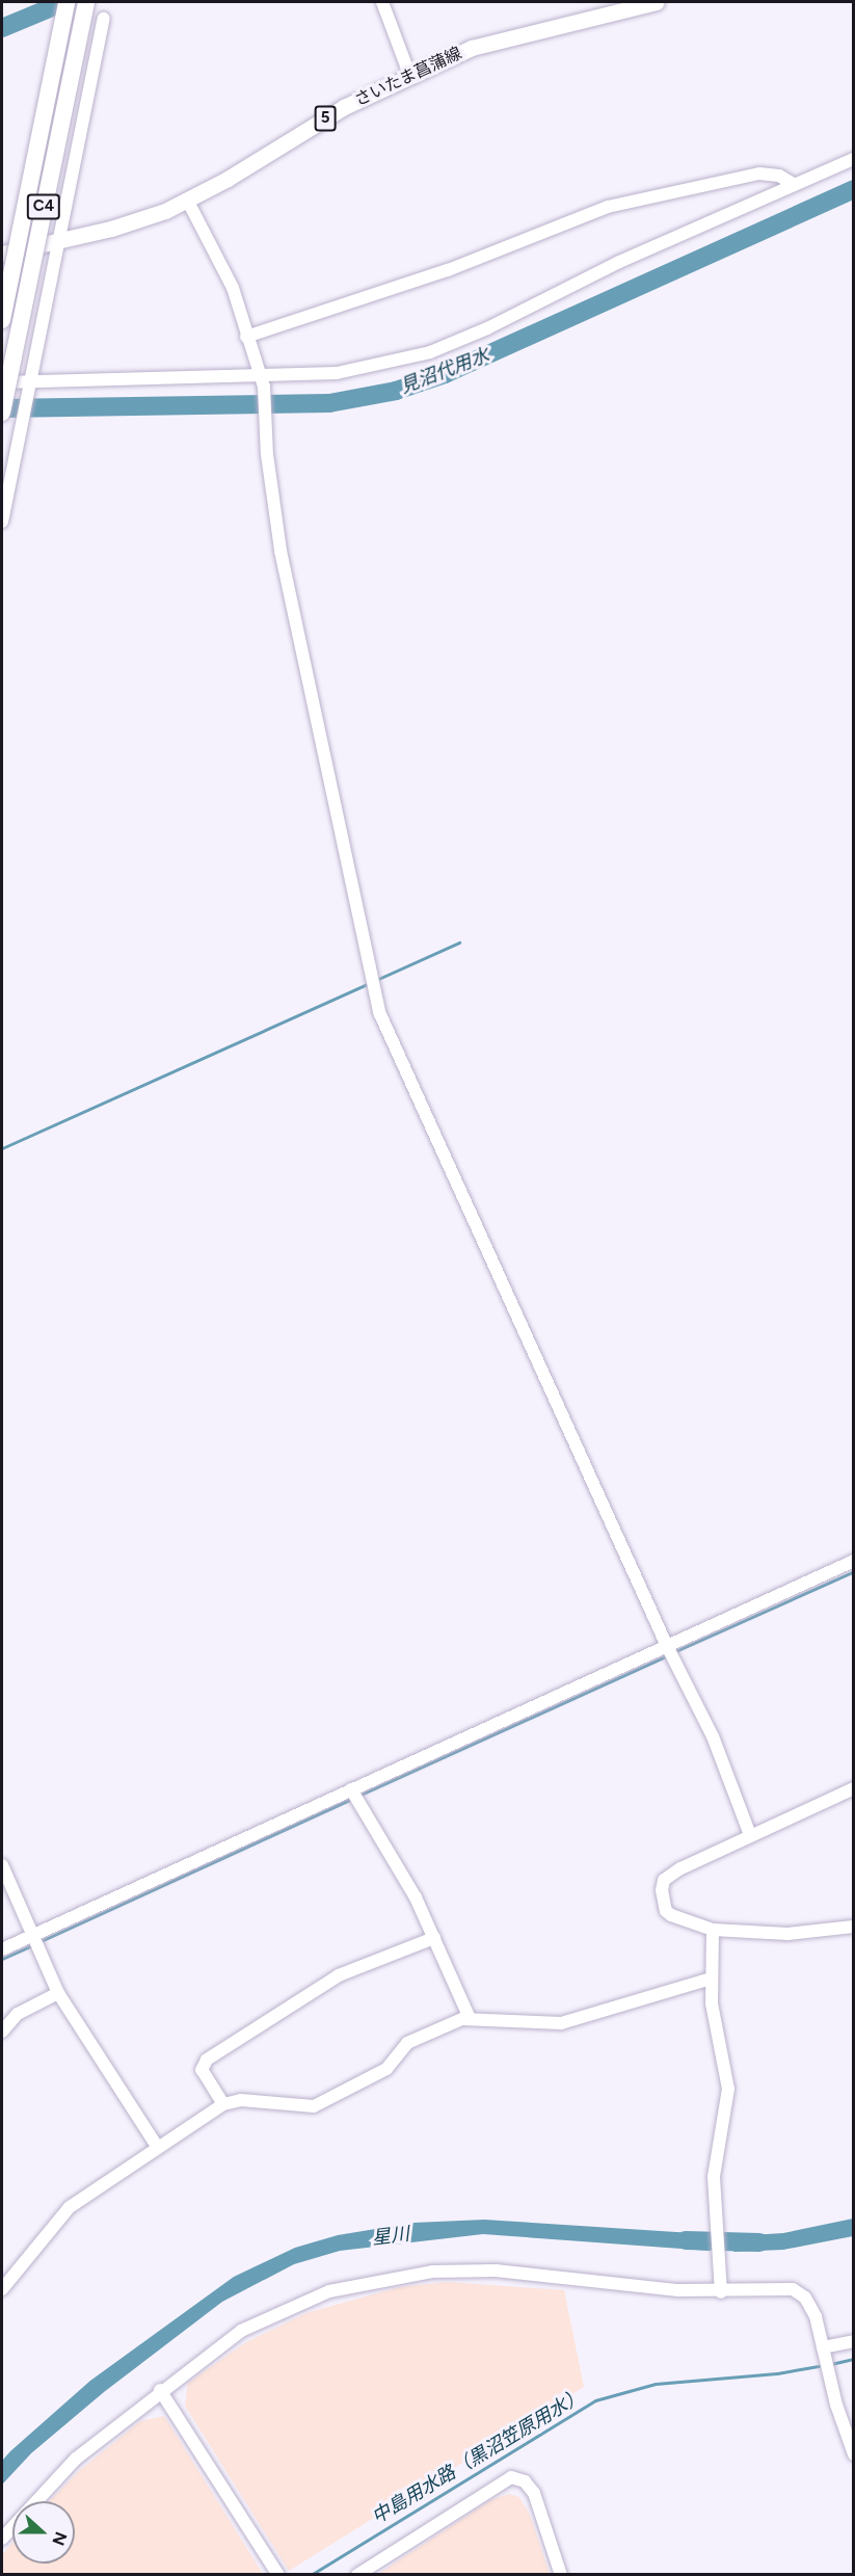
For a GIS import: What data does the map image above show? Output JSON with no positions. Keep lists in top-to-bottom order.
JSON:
{
  "streets": {
    "highway": ["C4"],
    "main road": ["さいたま菖蒲線", "5"]
  },
  "water": ["見沼代用水", "星川", "中島用水路（黒沼笠原用水）"],
  "north": "right"
}
